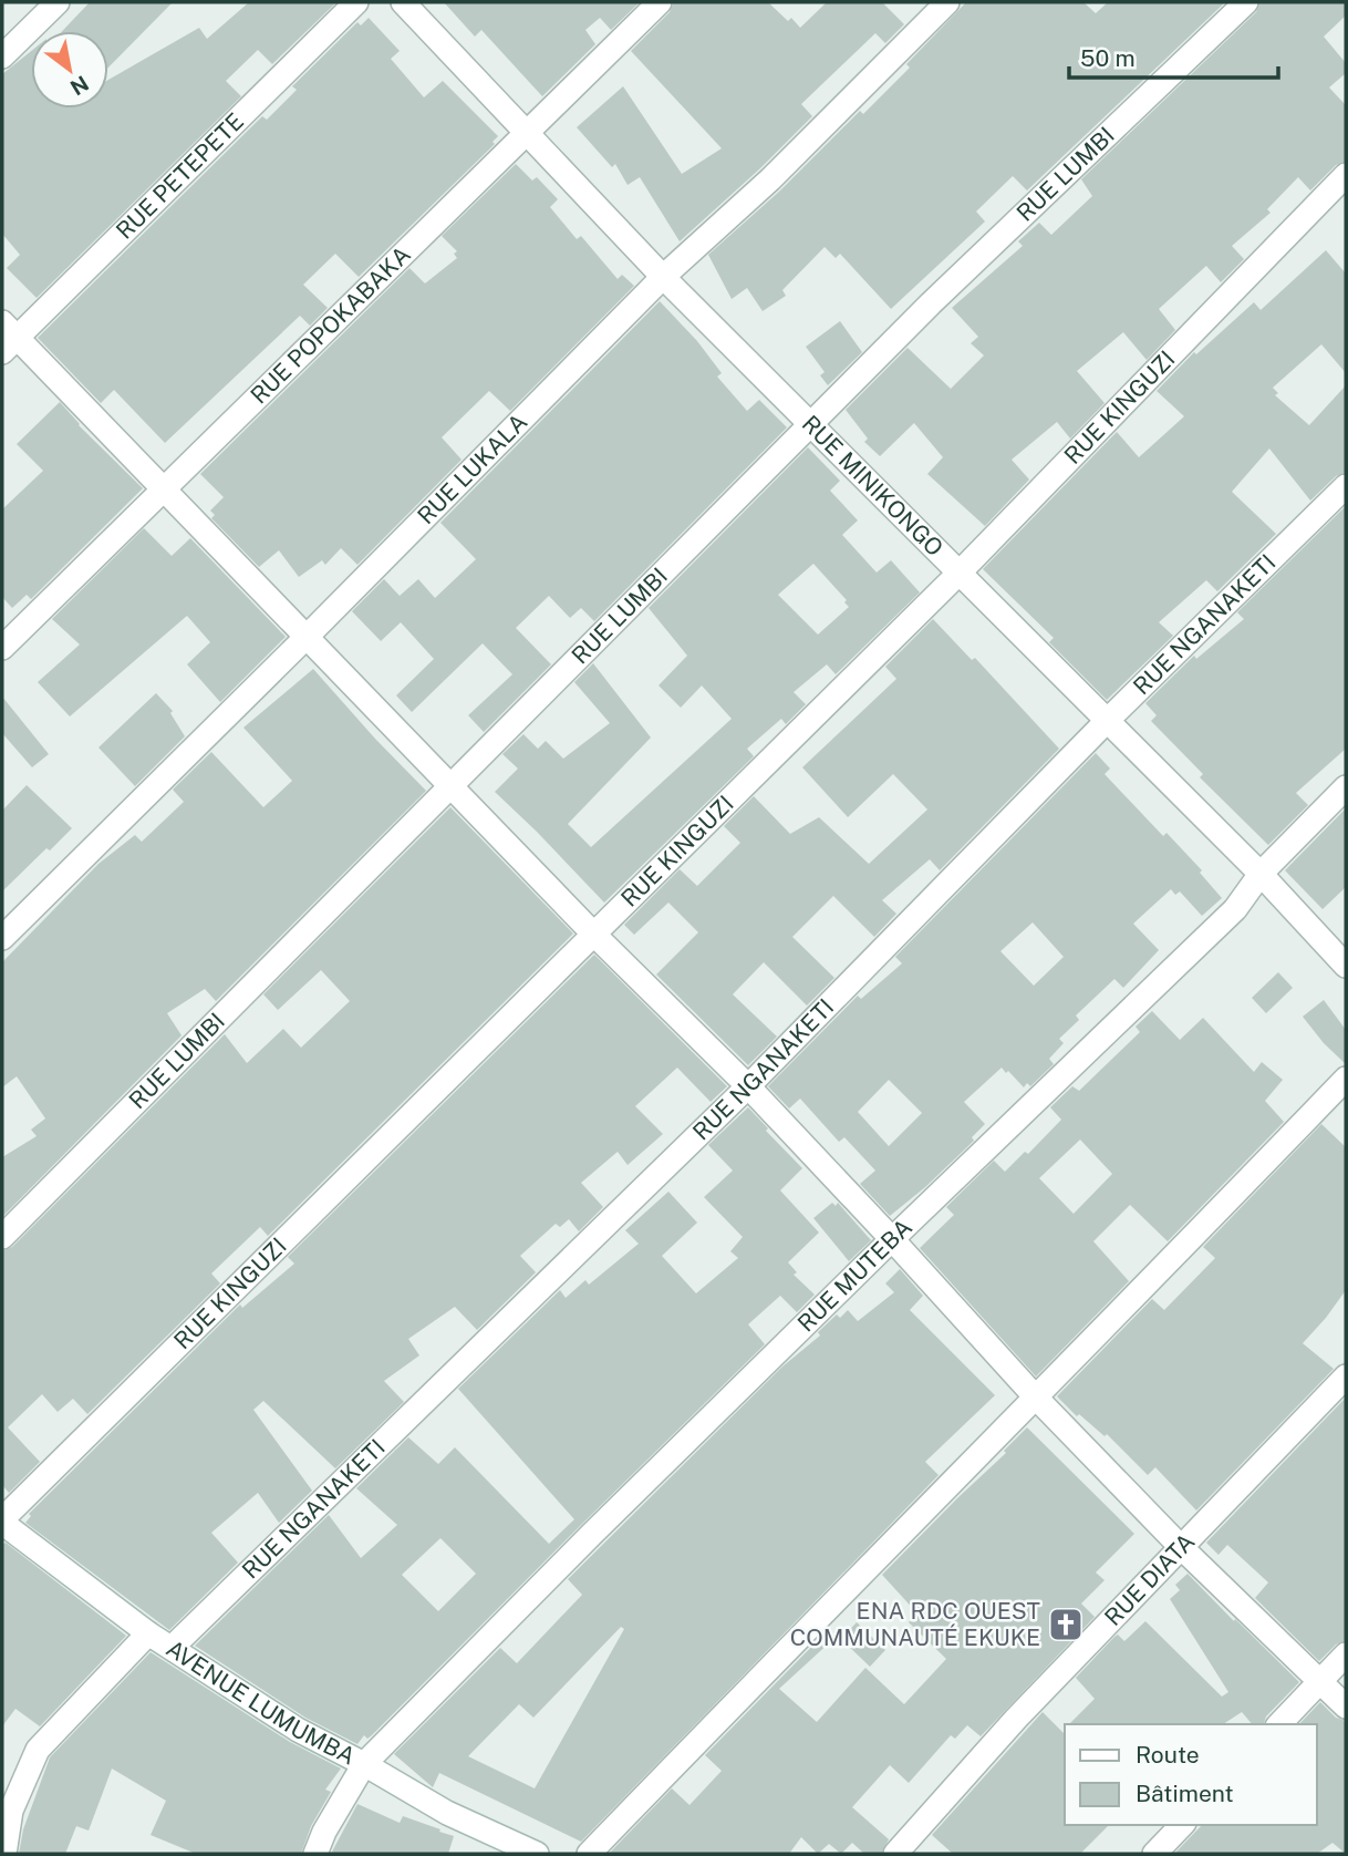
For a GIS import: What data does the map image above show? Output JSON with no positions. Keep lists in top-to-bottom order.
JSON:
{
  "streets": {
    "street": [
      "RUE LUMBI",
      "RUE PETEPETE",
      "RUE POPOKABAKA",
      "RUE KINGUZI",
      "RUE LUKALA",
      "RUE MINIKONGO",
      "RUE NGANAKETI",
      "RUE MUTEBA",
      "RUE DIATA",
      "AVENUE LUMUMBA"
    ]
  },
  "crossings": [
    ["RUE LUMBI", "RUE MINIKONGO"],
    ["RUE POPOKABAKA", "RUE MINIKONGO"],
    ["RUE KINGUZI", "RUE MINIKONGO"],
    ["RUE KINGUZI", "AVENUE LUMUMBA"],
    ["RUE LUKALA", "RUE MINIKONGO"],
    ["RUE MINIKONGO", "RUE NGANAKETI"],
    ["RUE MINIKONGO", "RUE MUTEBA"],
    ["RUE NGANAKETI", "AVENUE LUMUMBA"],
    ["RUE MUTEBA", "AVENUE LUMUMBA"]
  ],
  "places": {
    "church": ["ENA RDC OUEST COMMUNAUTÉ EKUKE"]
  },
  "legend": ["Route", "Bâtiment"],
  "scale_bar": "50 m",
  "north": "bottom right"
}
